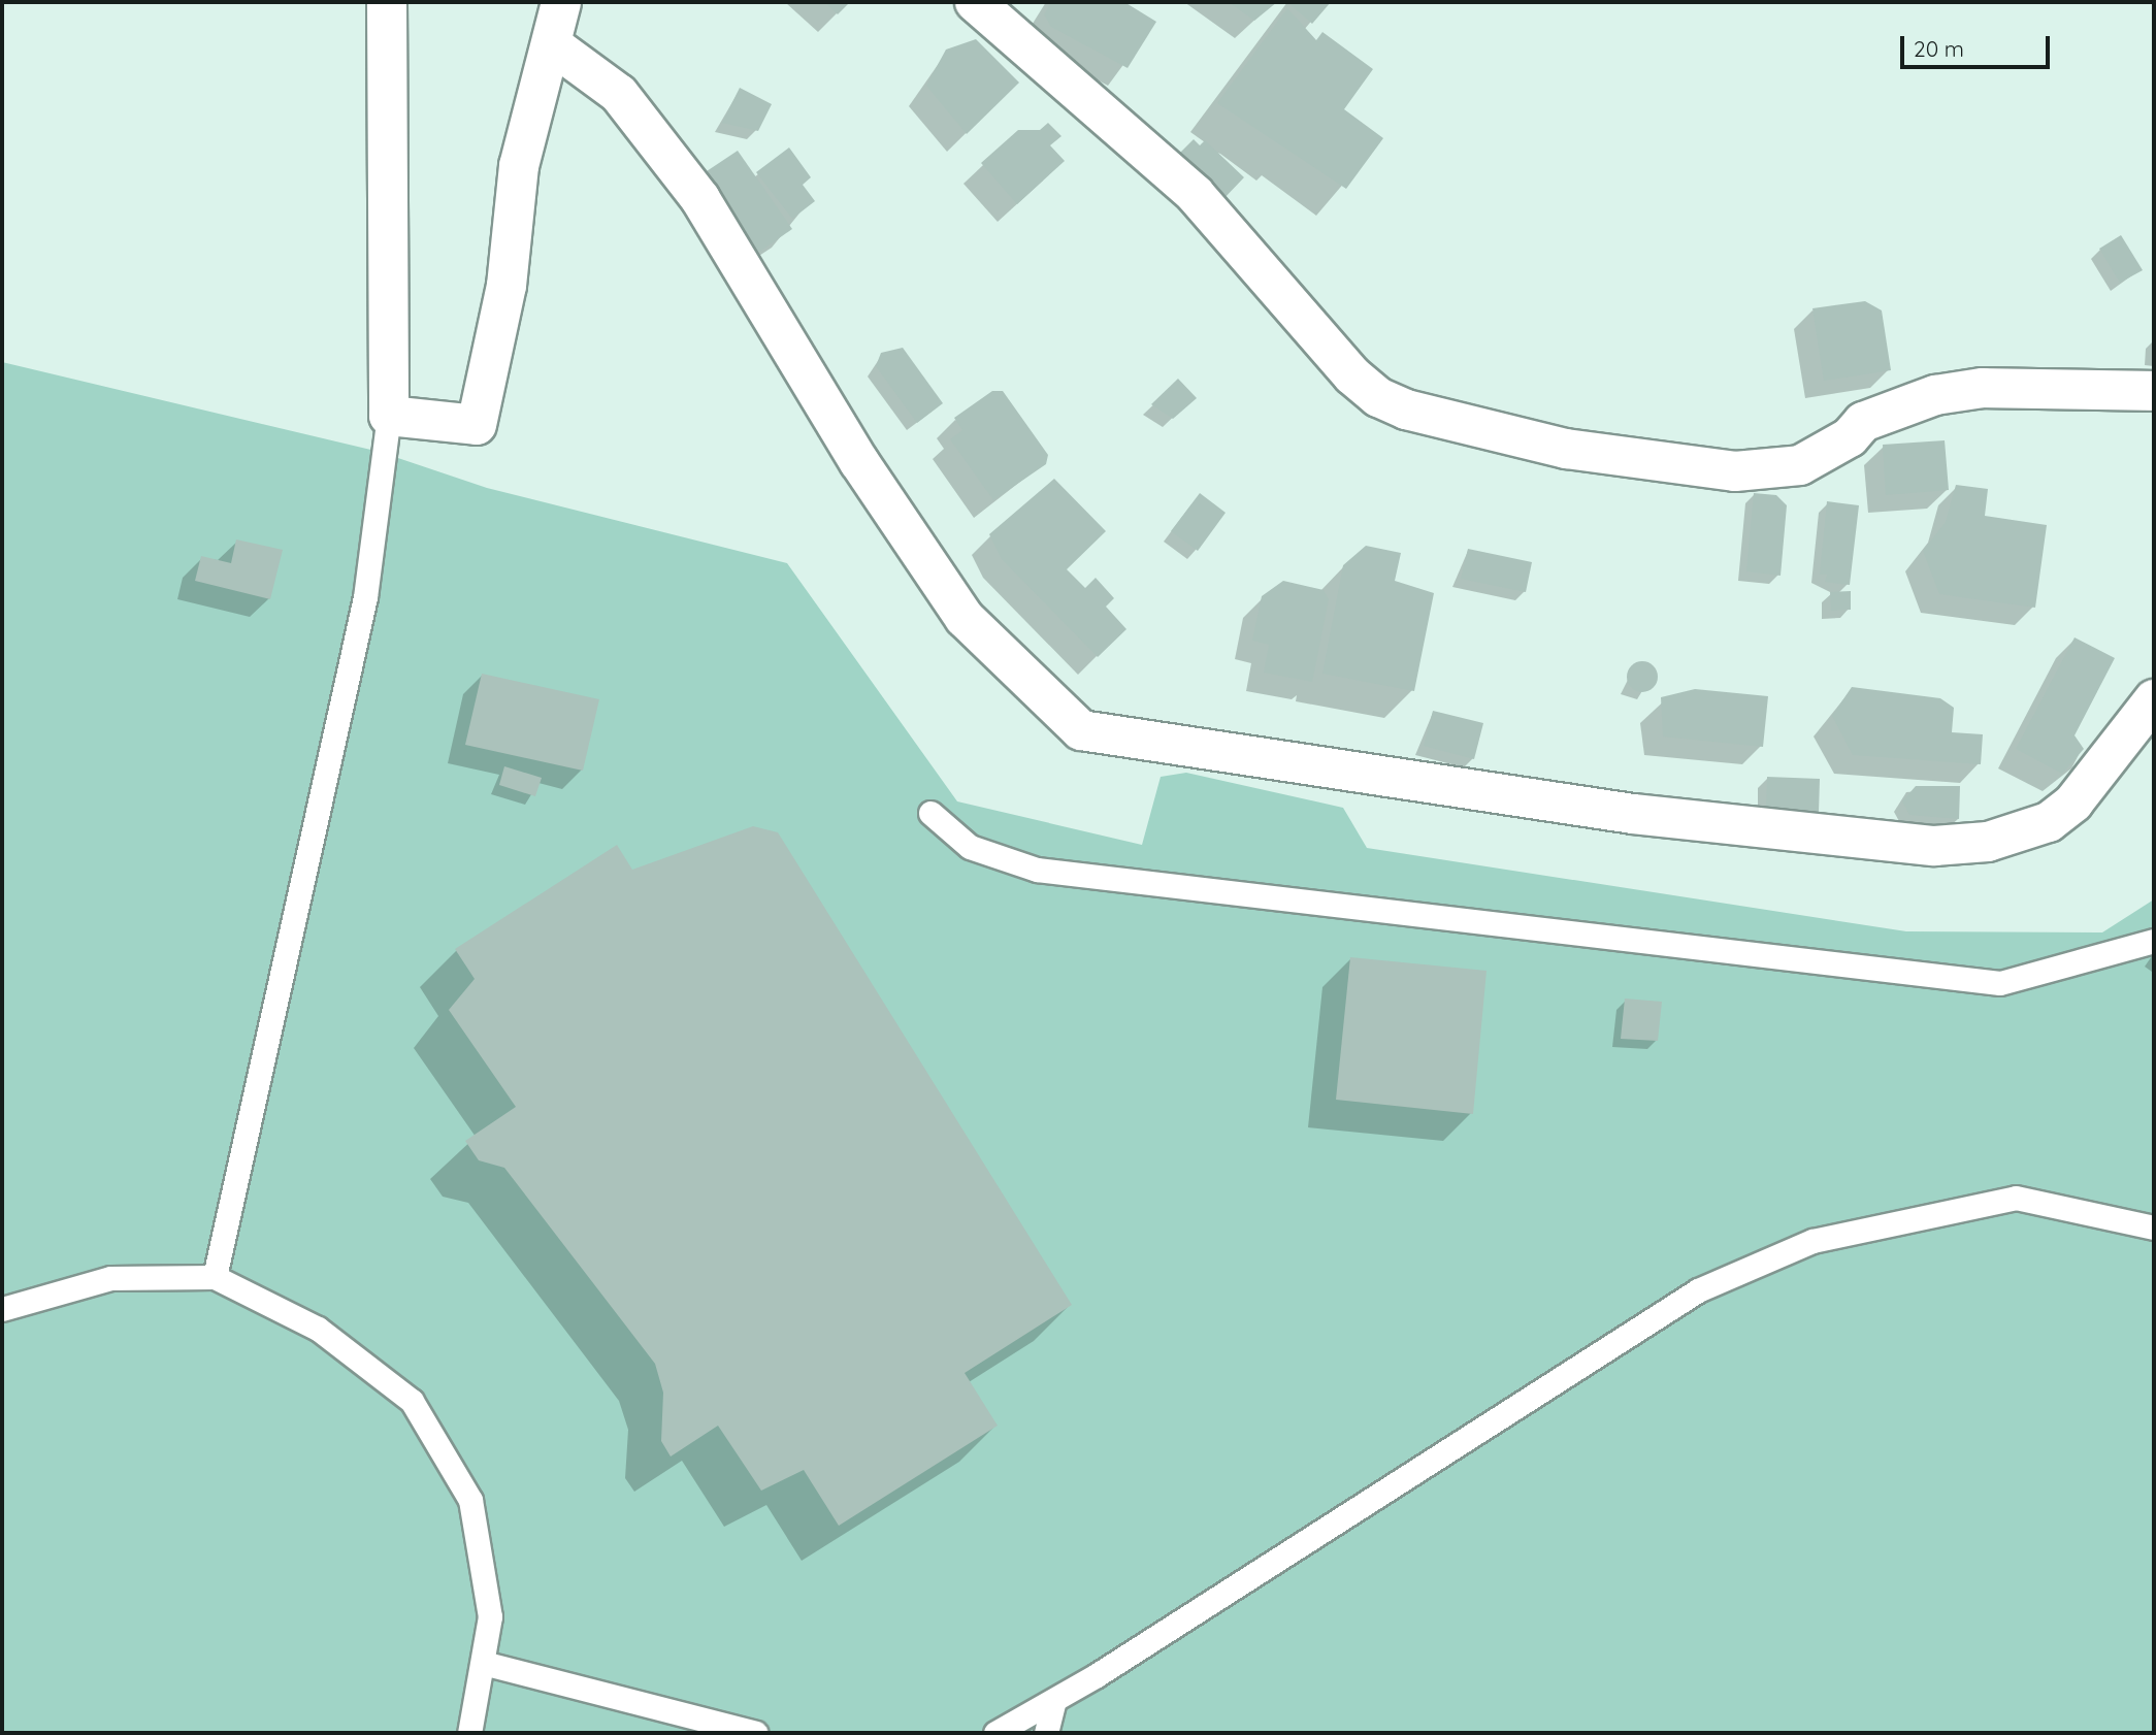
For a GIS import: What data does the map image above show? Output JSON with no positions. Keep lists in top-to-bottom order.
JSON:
{
  "scale_bar": "20 m"
}
